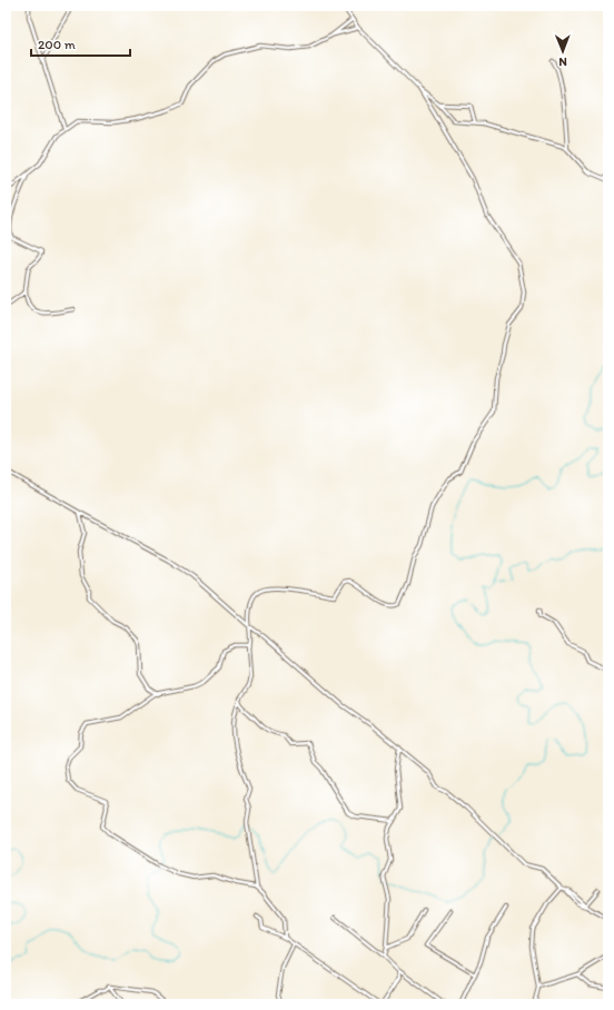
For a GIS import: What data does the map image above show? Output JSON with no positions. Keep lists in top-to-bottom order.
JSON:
{
  "scale_bar": "200 m",
  "north": "bottom"
}
